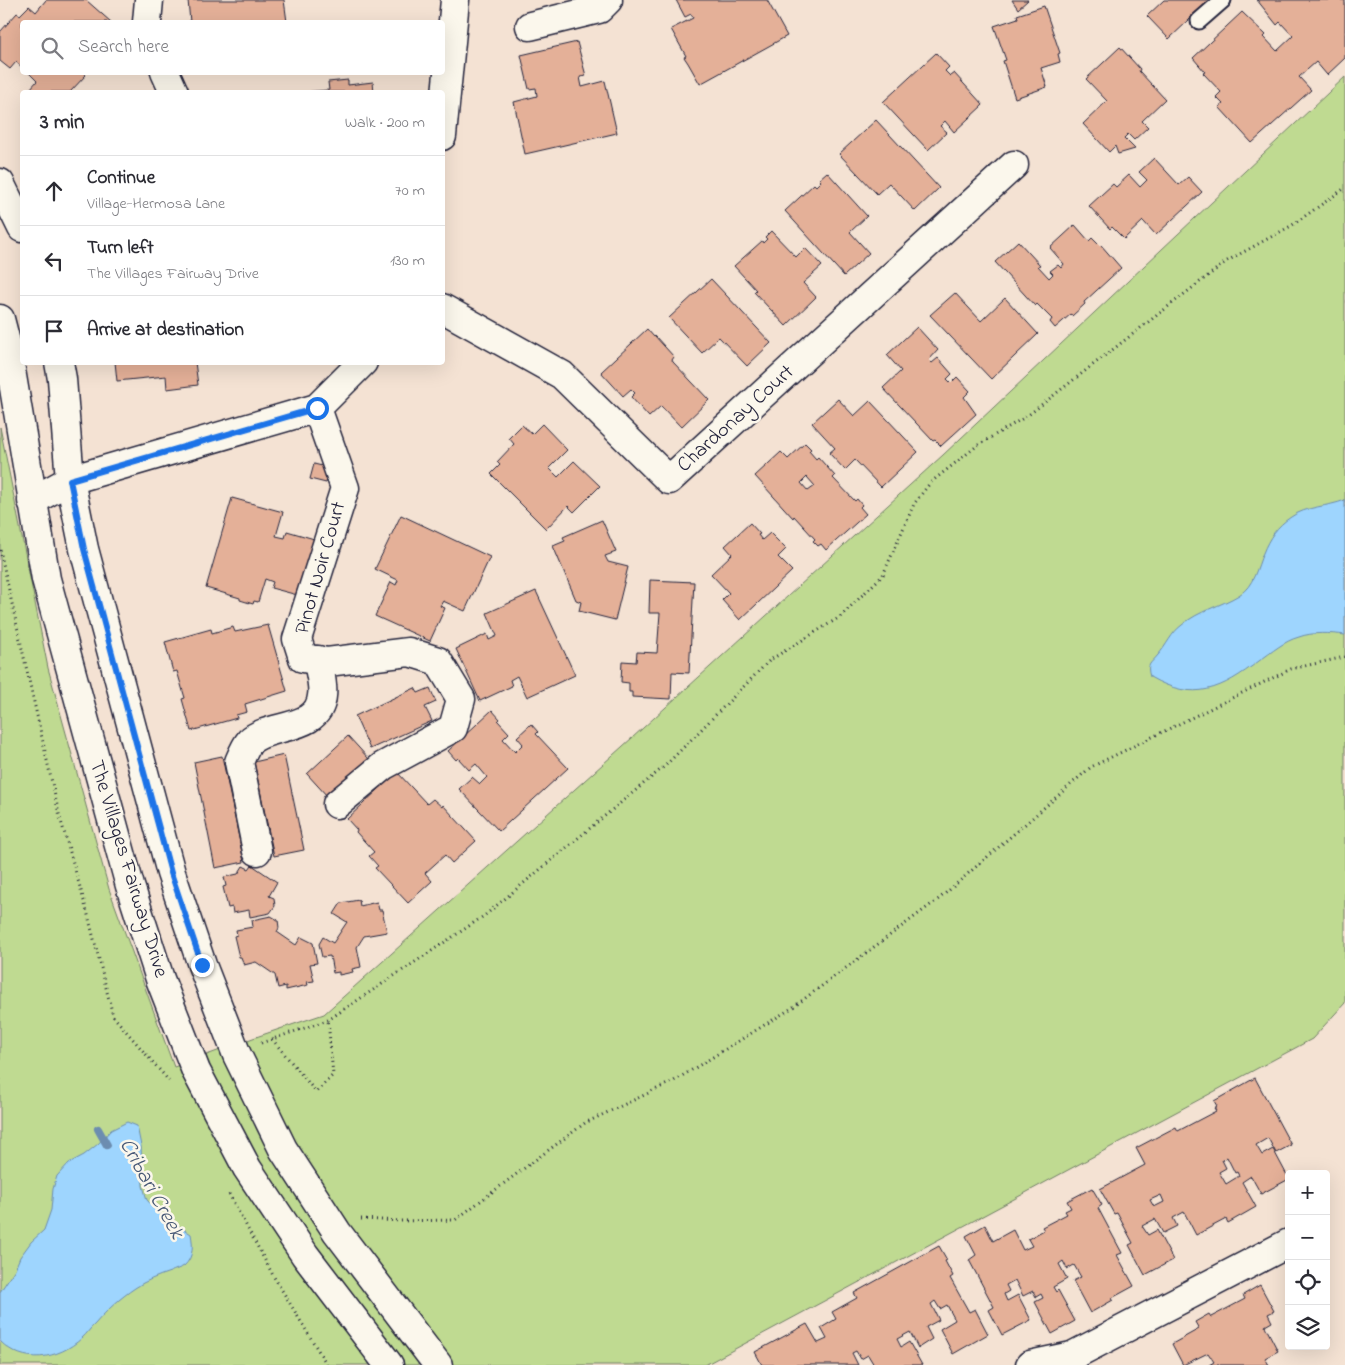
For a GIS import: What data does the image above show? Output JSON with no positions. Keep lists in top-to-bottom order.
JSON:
{
  "streets": {
    "street": ["Chardonay Court", "Pinot Noir Court", "The Villages Fairway Drive"]
  },
  "water": ["Cribari Creek"],
  "page": {
    "search": "Search here",
    "heading": ["3 min", "Walk · 200 m"],
    "list": [
      ["Continue", "Village-Hermosa Lane", "70 m"],
      ["Turn left", "The Villages Fairway Drive", "130 m"],
      "Arrive at destination"
    ],
    "map_buttons": ["+", "−"]
  }
}
